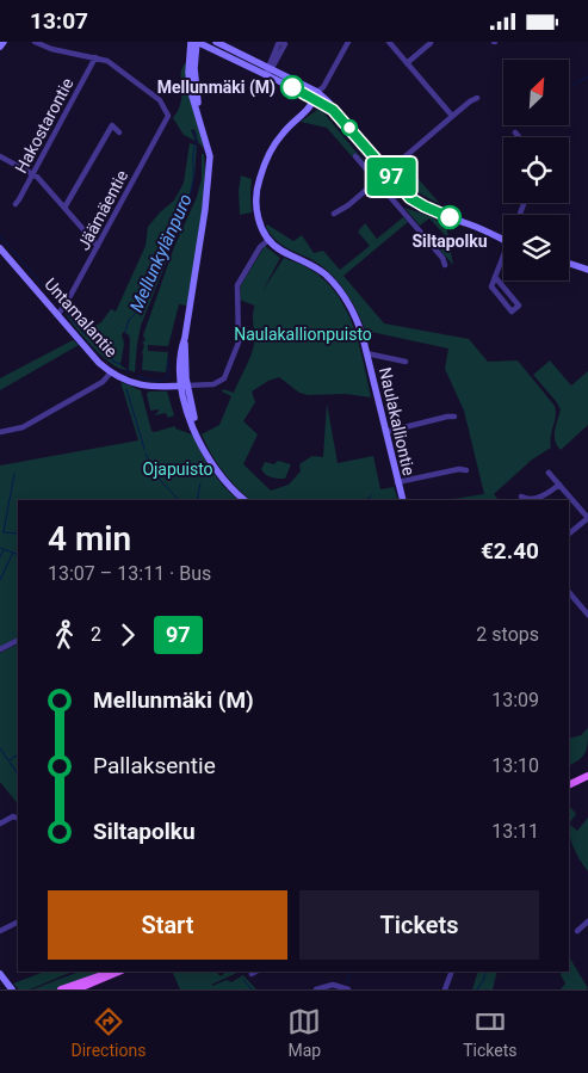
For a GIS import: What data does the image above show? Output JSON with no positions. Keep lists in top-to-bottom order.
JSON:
{
  "streets": {
    "main road": ["Untamalantie", "Naulakalliontie"],
    "street": ["Hakostarontie", "Jäämäentie"]
  },
  "crossings": [
    ["Hakostarontie", "Jäämäentie"],
    ["Jäämäentie", "Untamalantie"]
  ],
  "water": ["Mellunkylänpuro"],
  "parks": ["Naulakallionpuisto", "Ojapuisto"],
  "places": ["Mellunmäki (M)", "Siltapolku"],
  "lines": ["bus line 97"],
  "north": "top right",
  "page": {
    "status": "13:07",
    "on_map": "97",
    "heading": ["4 min", "13:07 – 13:11 · Bus", "€2.40"],
    "legs": ["2", "97", "2 stops"],
    "list": [
      {
        "name": "Mellunmäki (M)",
        "value": "13:09"
      },
      {
        "name": "Pallaksentie",
        "value": "13:10"
      },
      {
        "name": "Siltapolku",
        "value": "13:11"
      }
    ],
    "buttons": ["Start", "Tickets"],
    "tabs": ["Directions", "Map", "Tickets"]
  }
}
